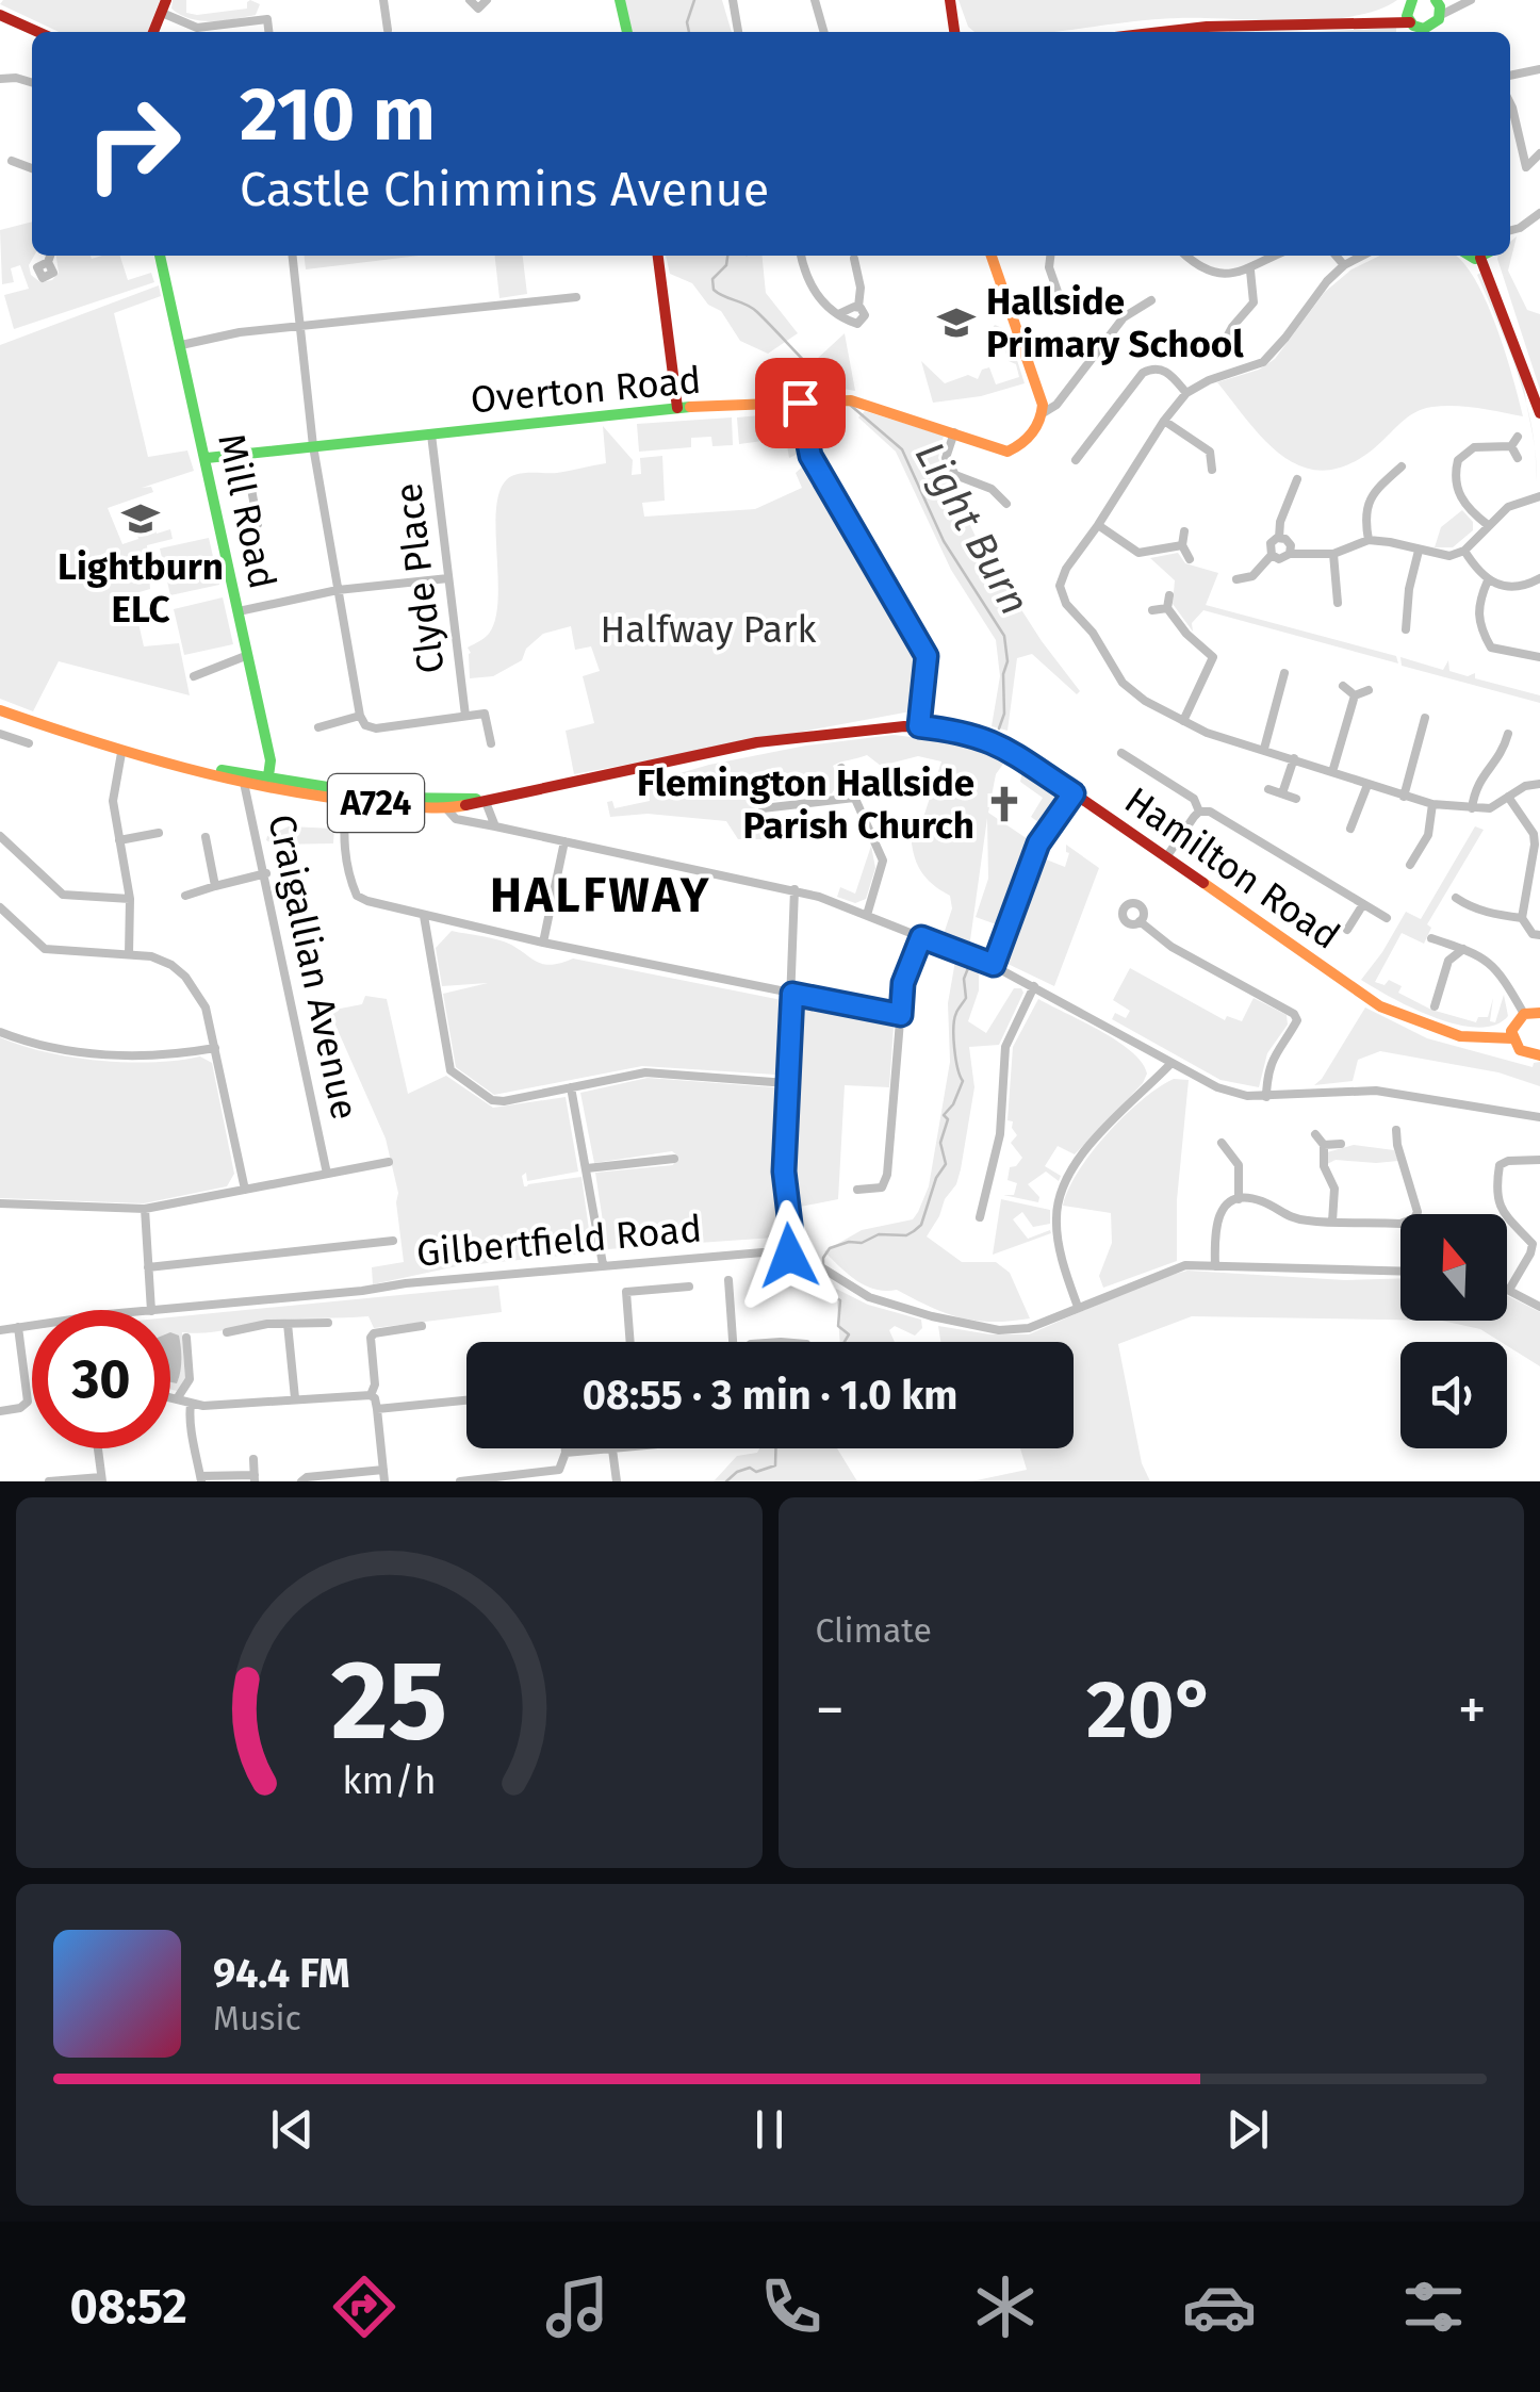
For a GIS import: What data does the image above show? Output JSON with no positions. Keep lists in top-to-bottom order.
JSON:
{
  "streets": {
    "street": [
      "Overton Road",
      "Mill Road",
      "Clyde Place",
      "A724",
      "Hamilton Road",
      "Craigallian Avenue",
      "Gilbertfield Road"
    ]
  },
  "crossings": [
    ["Overton Road", "Mill Road"],
    ["Overton Road", "Clyde Place"],
    ["Mill Road", "Hamilton Road"],
    ["Hamilton Road", "Craigallian Avenue"]
  ],
  "districts": ["HALFWAY"],
  "water": ["Light Burn"],
  "parks": ["Halfway Park"],
  "places": {
    "school or university": ["Hallside Primary School", "Lightburn ELC"],
    "church": ["Flemington Hallside Parish Church"]
  },
  "north": "top",
  "page": {
    "turn": ["210 m", "Castle Chimmins Avenue"],
    "limit": "30",
    "trip": "08:55 · 3 min · 1.0 km",
    "tile": "Climate",
    "heat": ["−", "20°", "+"],
    "song": ["94.4 FM", "Music"],
    "tabs": "08:52",
    "gauge": ["25", "km/h"]
  }
}
